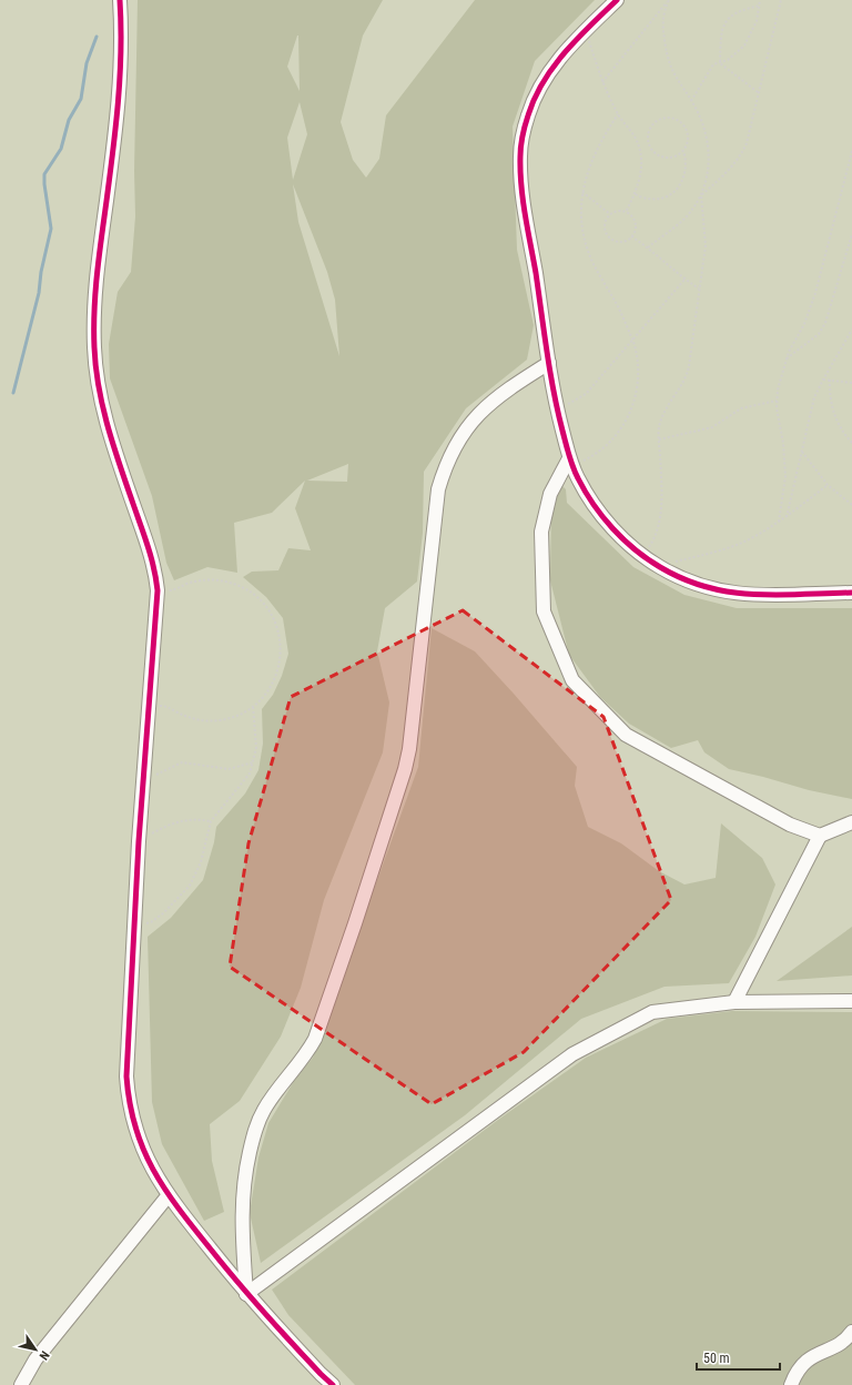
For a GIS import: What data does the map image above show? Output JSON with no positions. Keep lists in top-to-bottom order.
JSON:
{
  "scale_bar": "50 m",
  "north": "bottom right"
}
